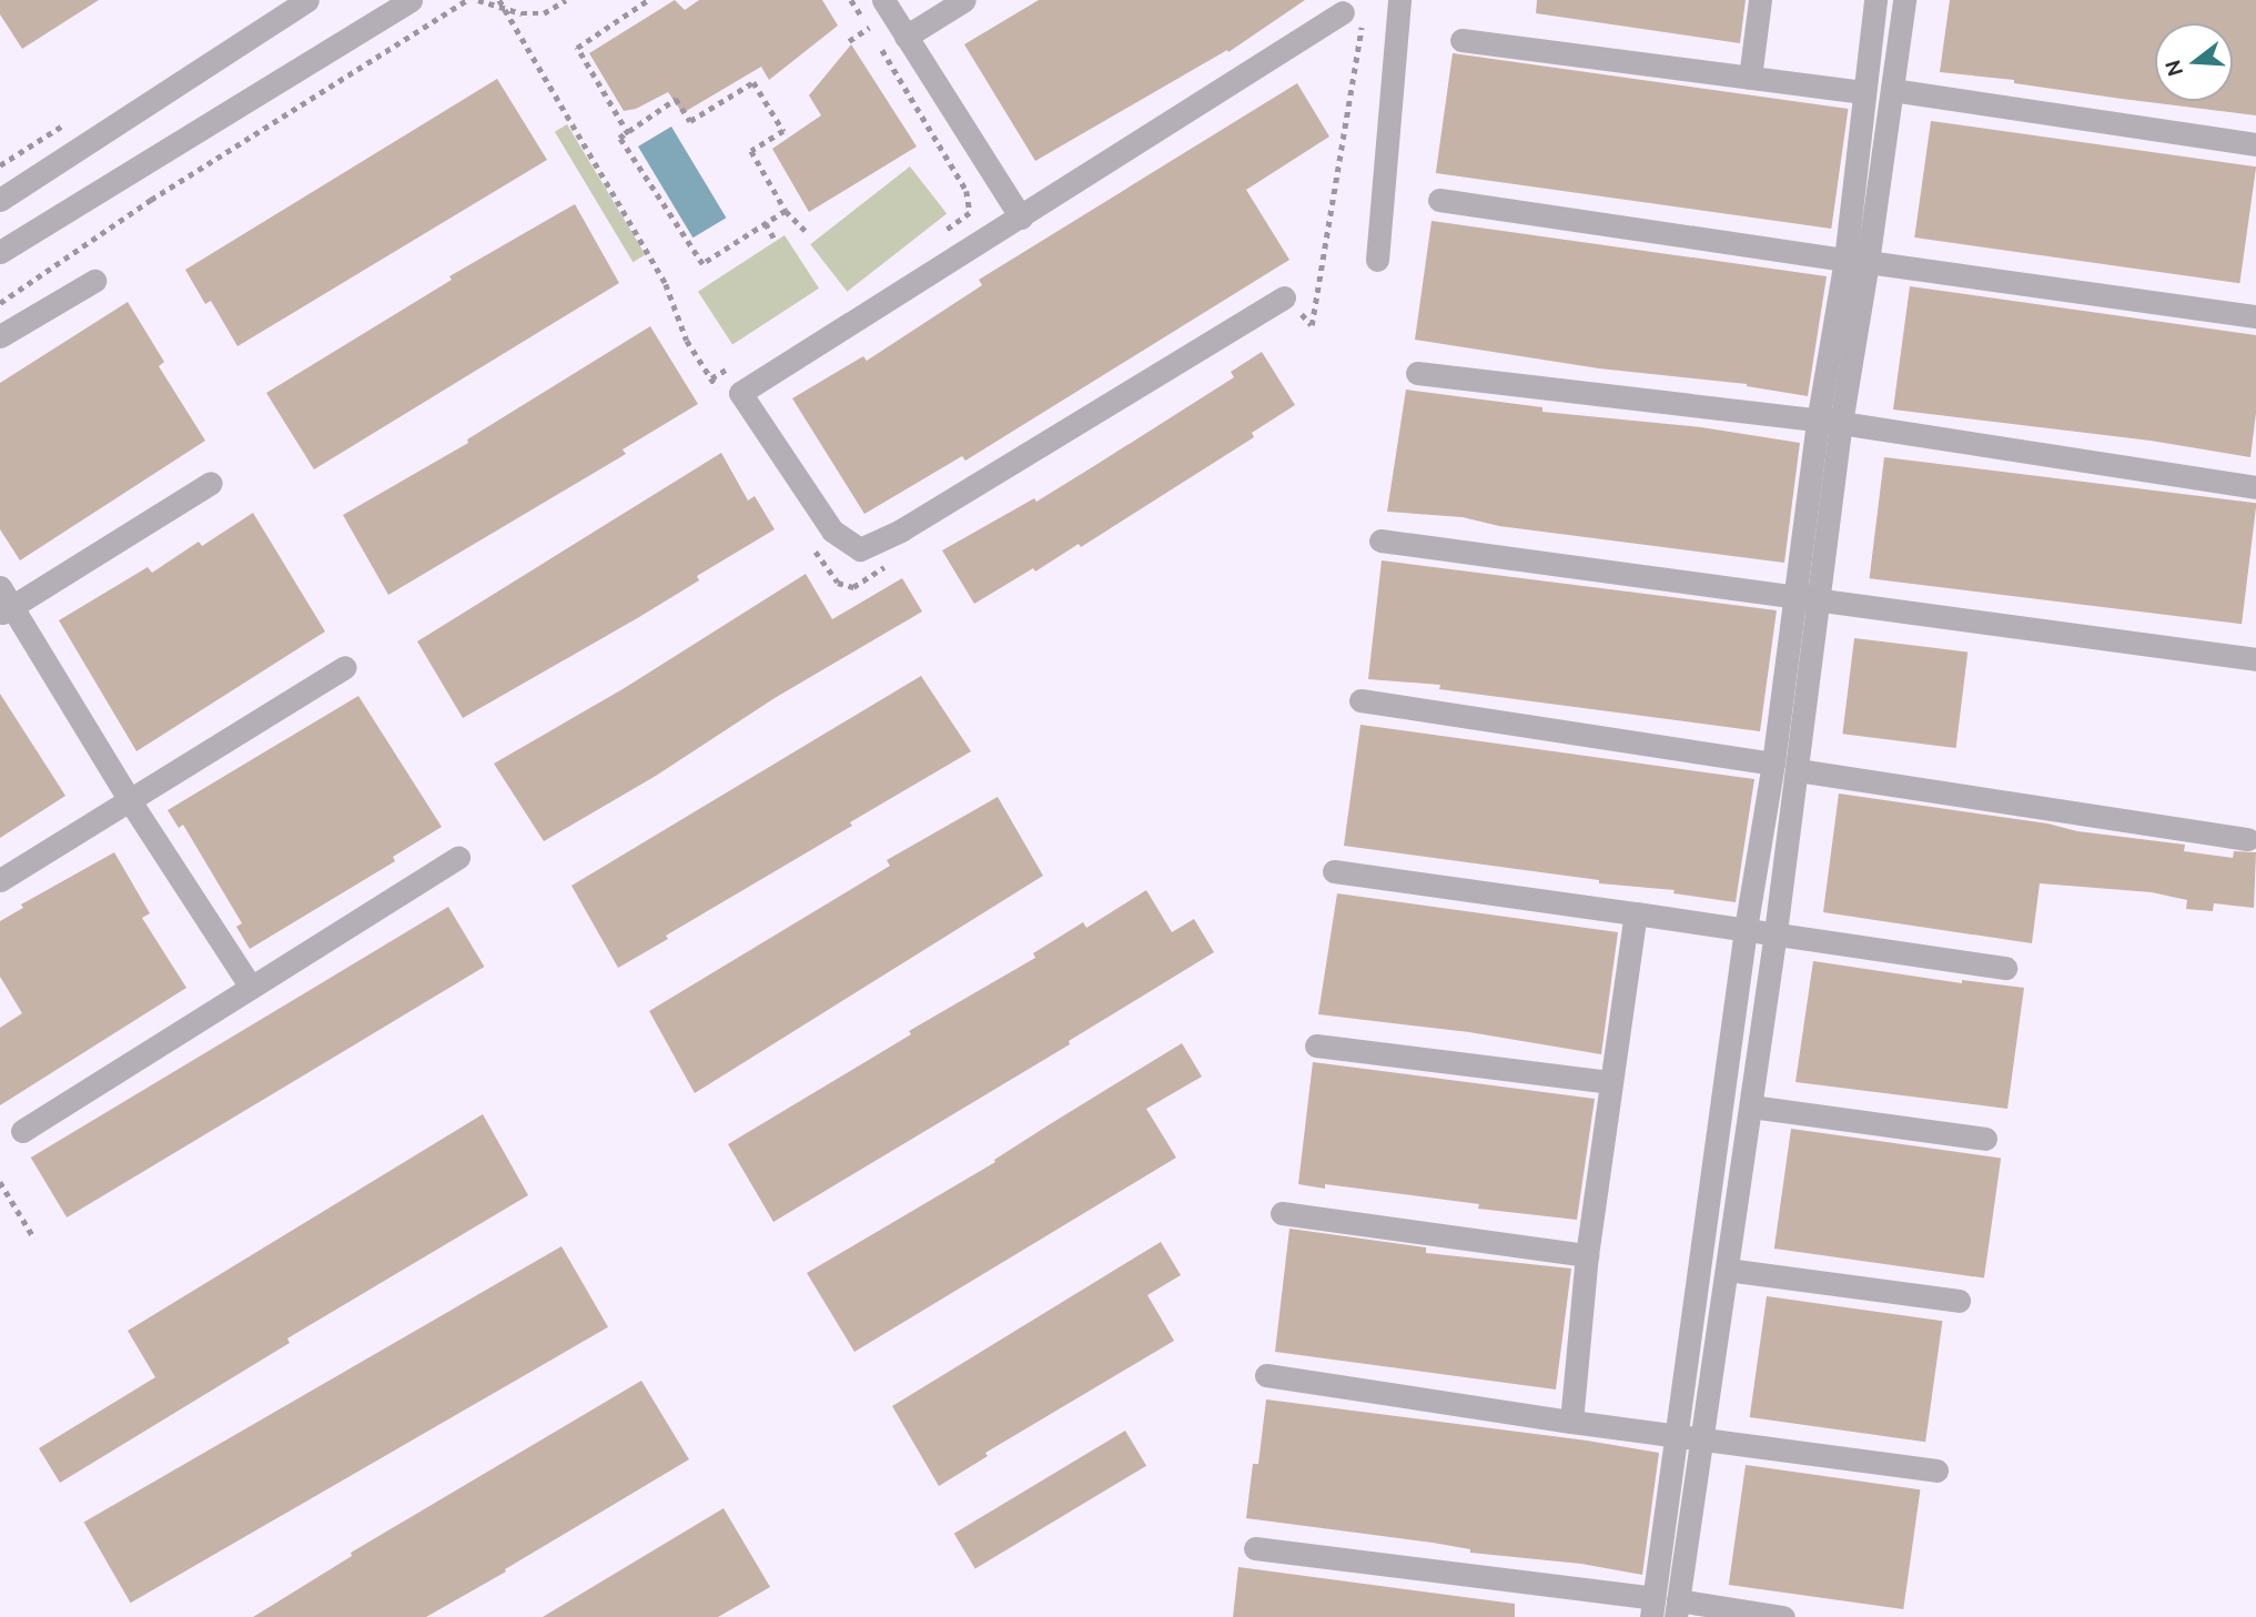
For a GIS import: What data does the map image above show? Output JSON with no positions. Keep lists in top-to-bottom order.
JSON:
{
  "north": "left"
}
